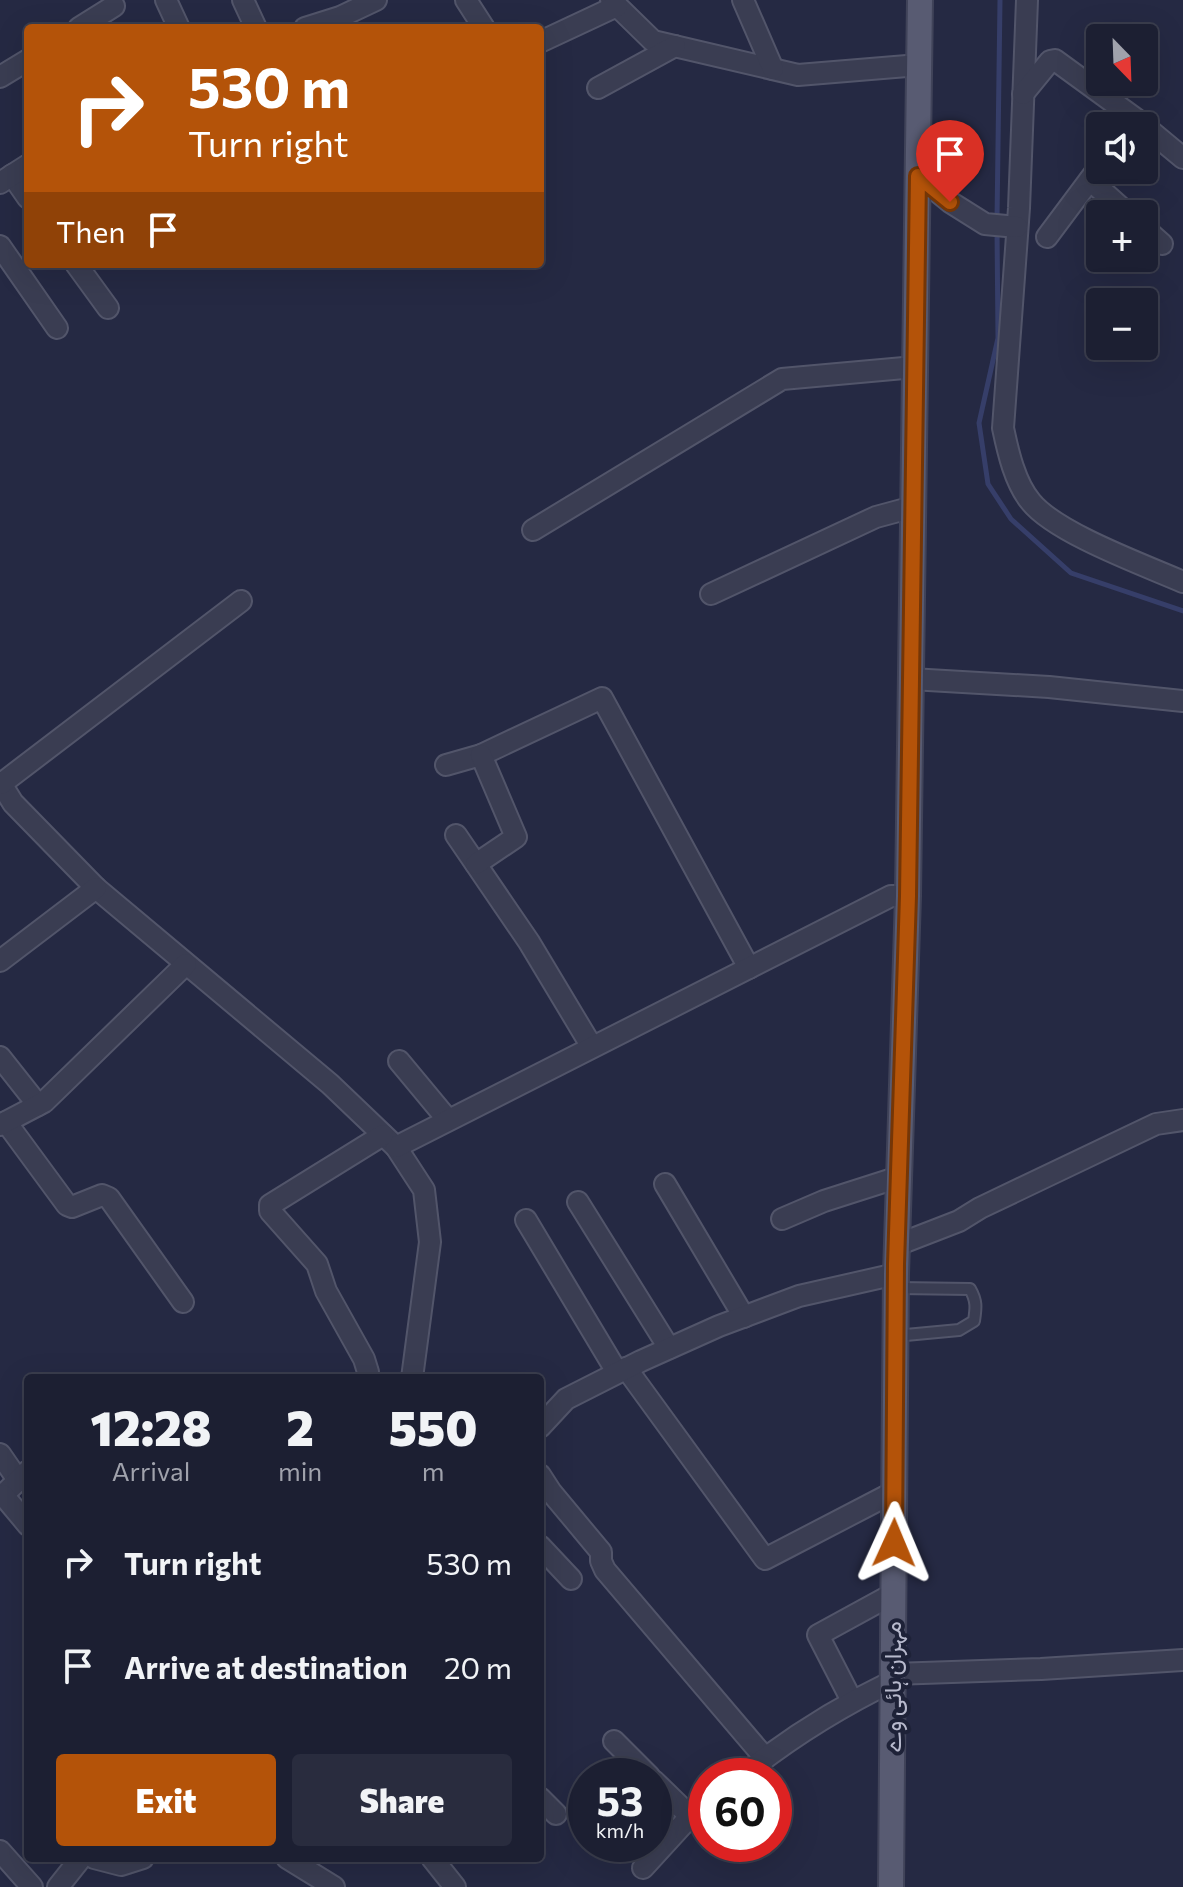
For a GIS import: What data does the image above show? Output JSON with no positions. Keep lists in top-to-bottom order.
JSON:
{
  "streets": {
    "main road": ["مہران ہائی وے"]
  },
  "north": "bottom right",
  "page": {
    "map_buttons": ["+", "−"],
    "turn": ["530 m", "Turn right"],
    "then": "Then",
    "eta": [
      "12:28",
      "Arrival",
      "2",
      "min",
      "550",
      "m"
    ],
    "list": [
      {
        "name": "Turn right",
        "value": "530 m"
      },
      {
        "name": "Arrive at destination",
        "value": "20 m"
      }
    ],
    "buttons": ["Exit", "Share"],
    "speed": "53 km/h",
    "limit": "60"
  }
}
